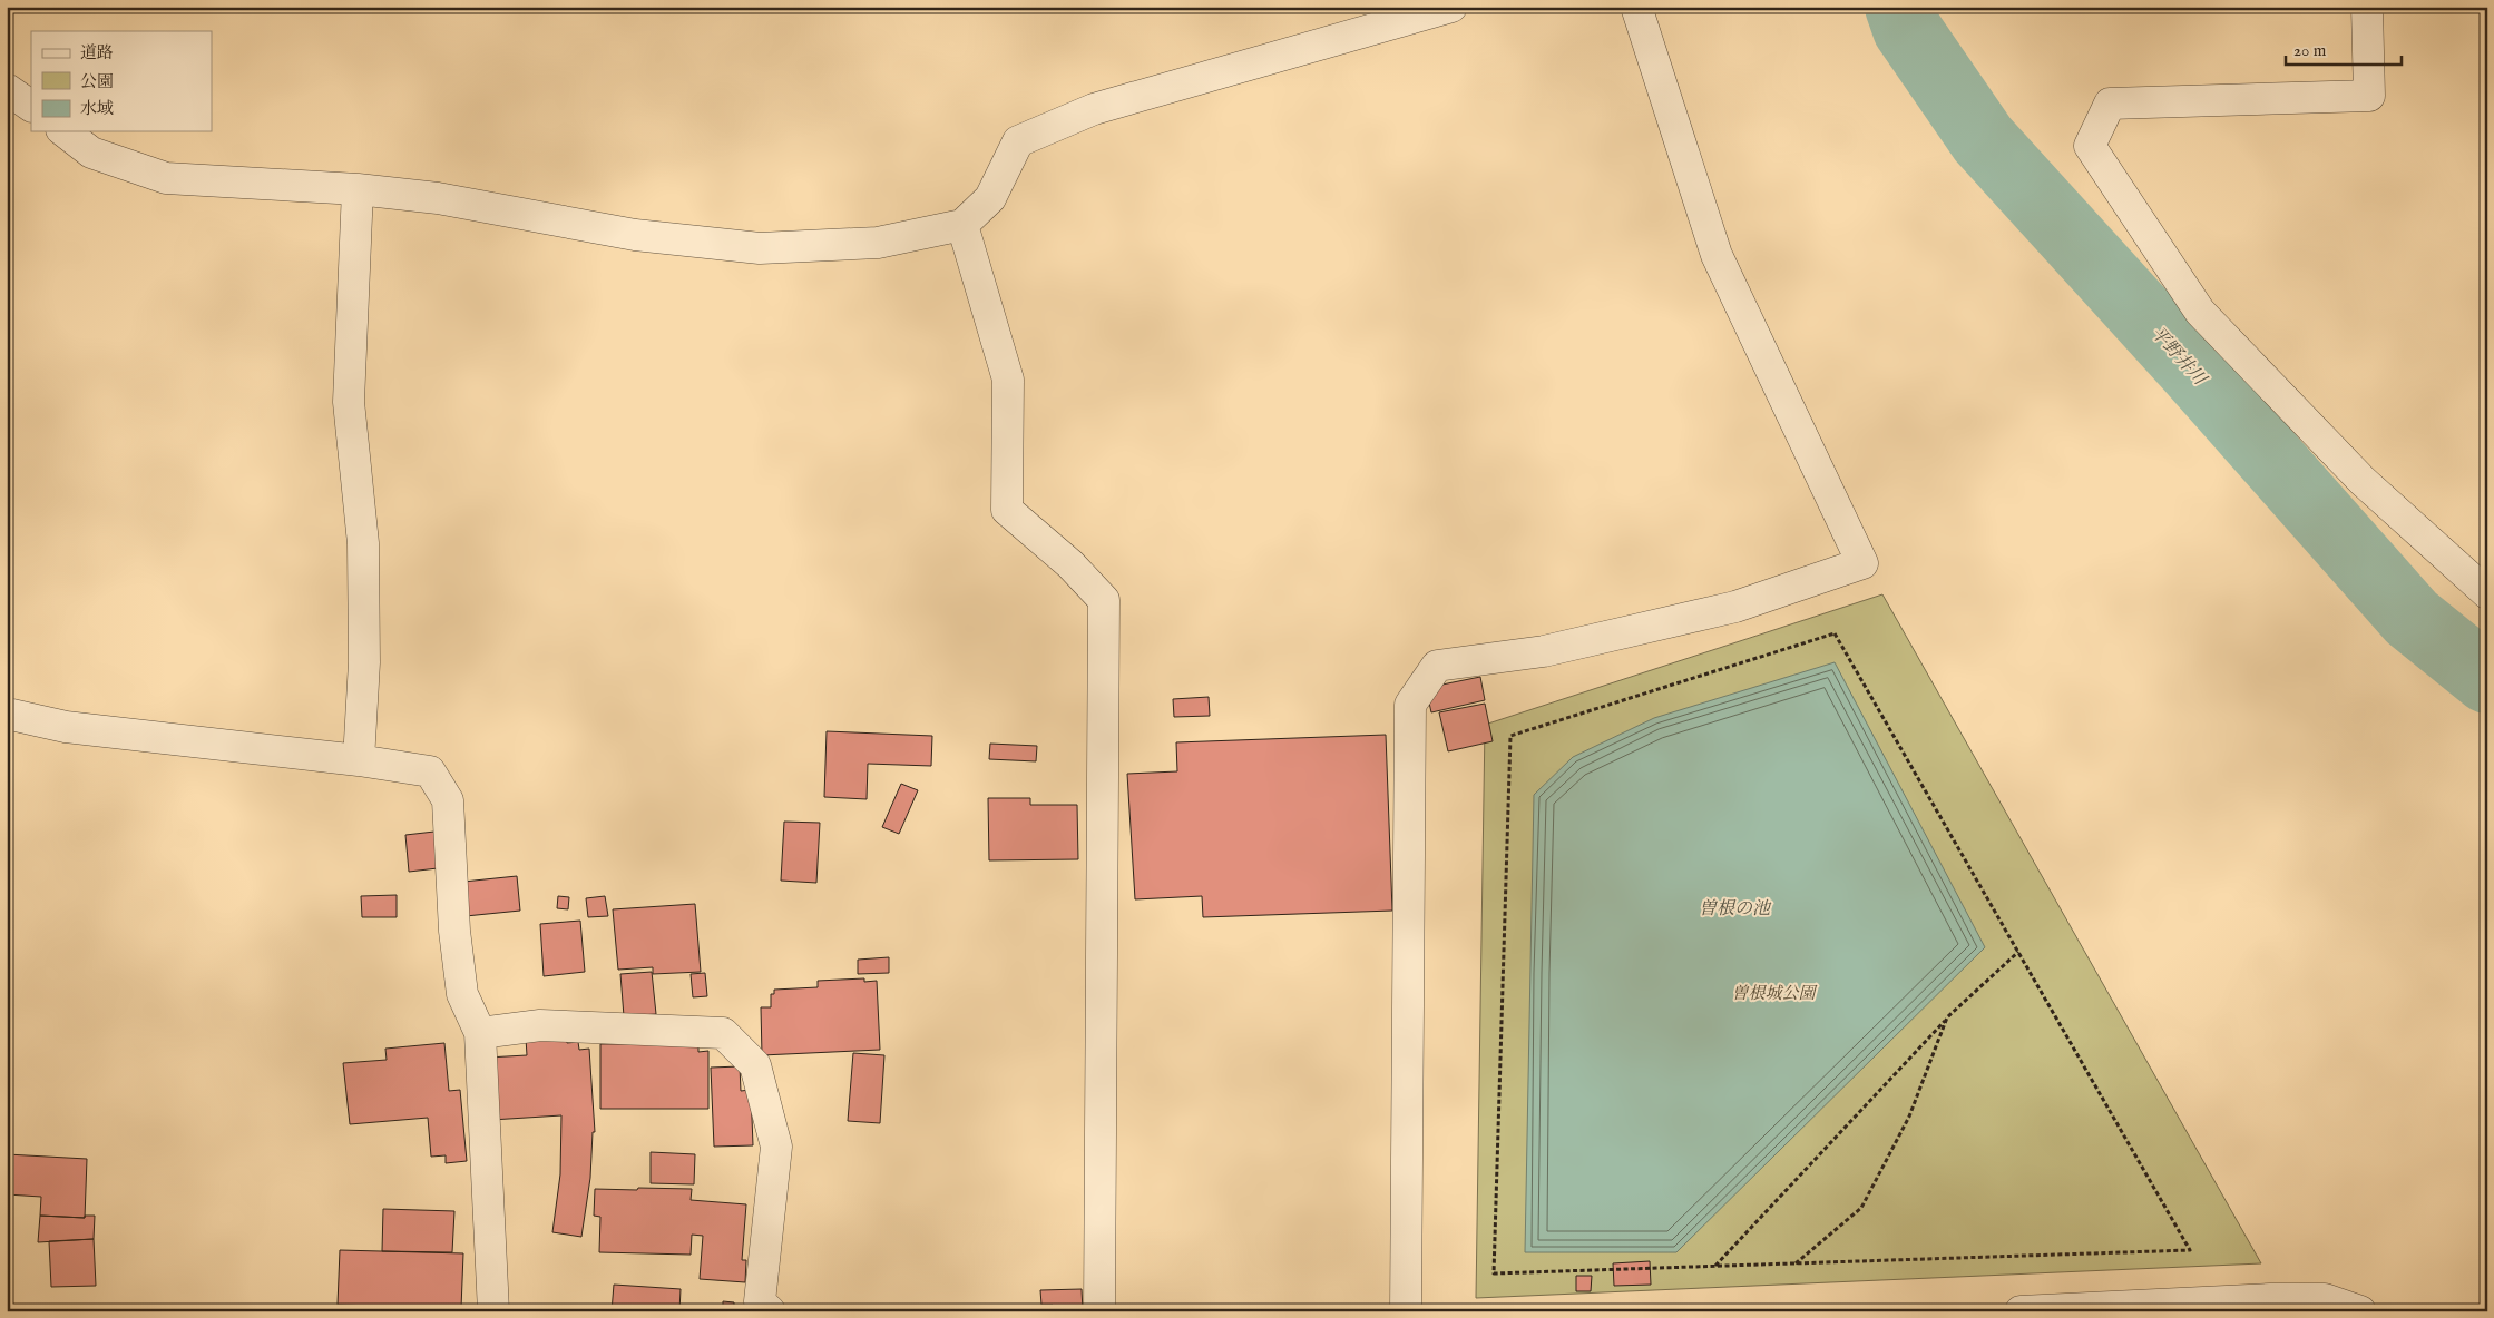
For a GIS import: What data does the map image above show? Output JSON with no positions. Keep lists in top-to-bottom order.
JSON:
{
  "water": ["平野井川", "曽根の池"],
  "parks": ["曽根城公園"],
  "legend": ["道路", "公園", "水域"],
  "scale_bar": "20 m"
}
